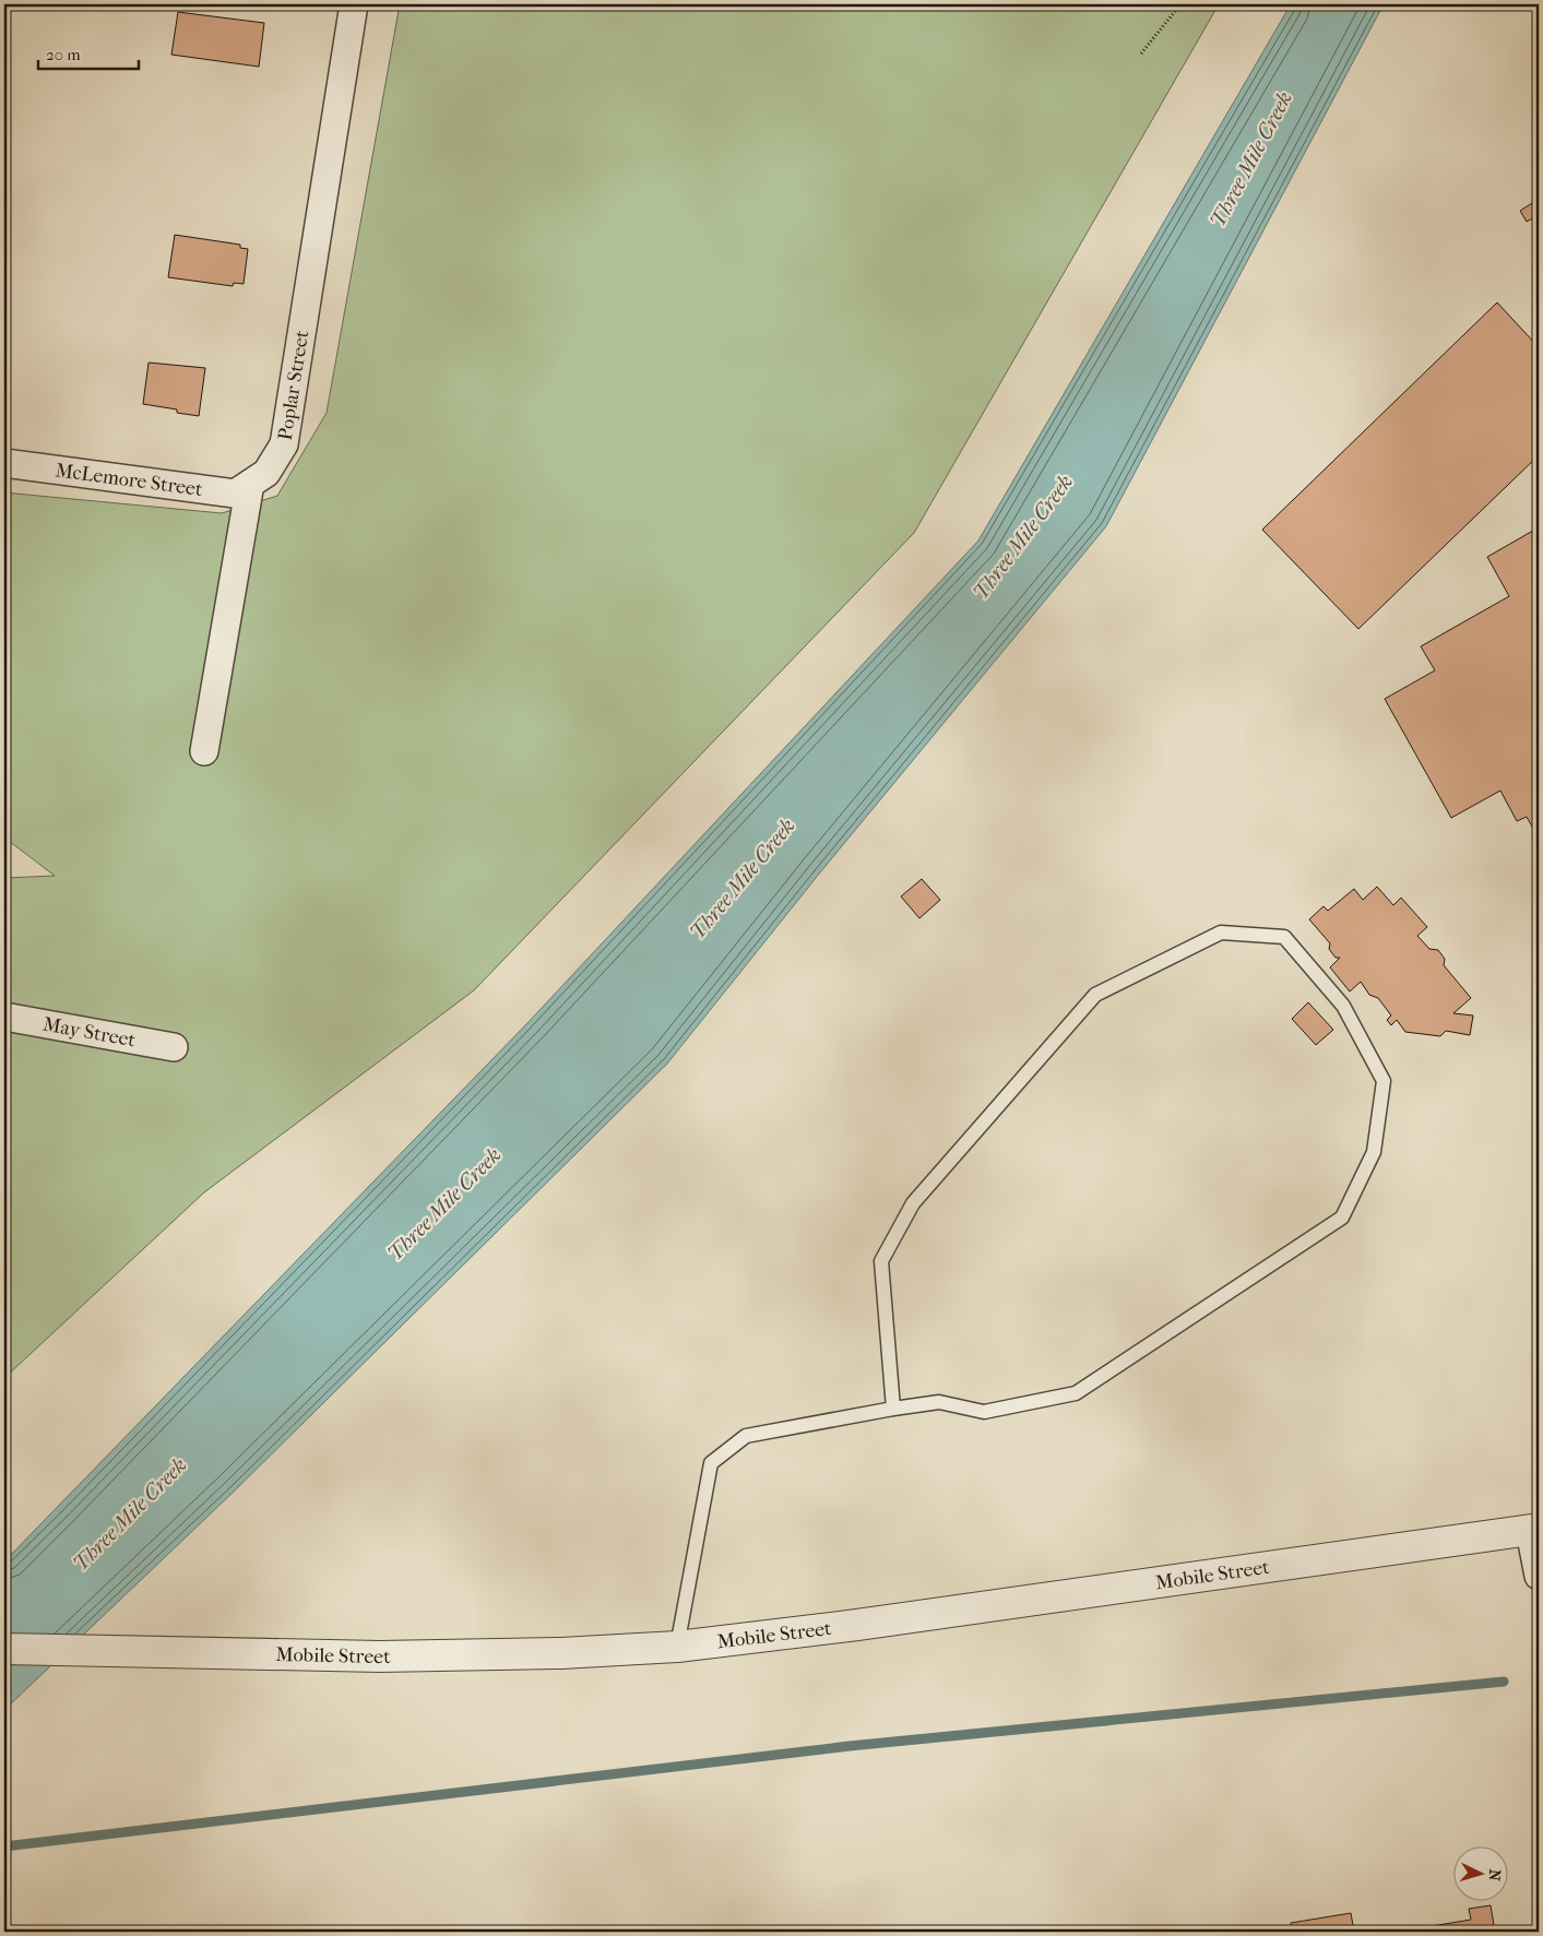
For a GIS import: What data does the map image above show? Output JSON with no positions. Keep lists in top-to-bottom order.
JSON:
{
  "streets": {
    "street": [
      "Poplar Street",
      "McLemore Street",
      "May Street",
      "Mobile Street"
    ]
  },
  "crossings": [
    ["Poplar Street", "McLemore Street"]
  ],
  "water": ["Three Mile Creek"],
  "scale_bar": "20 m",
  "north": "right"
}
